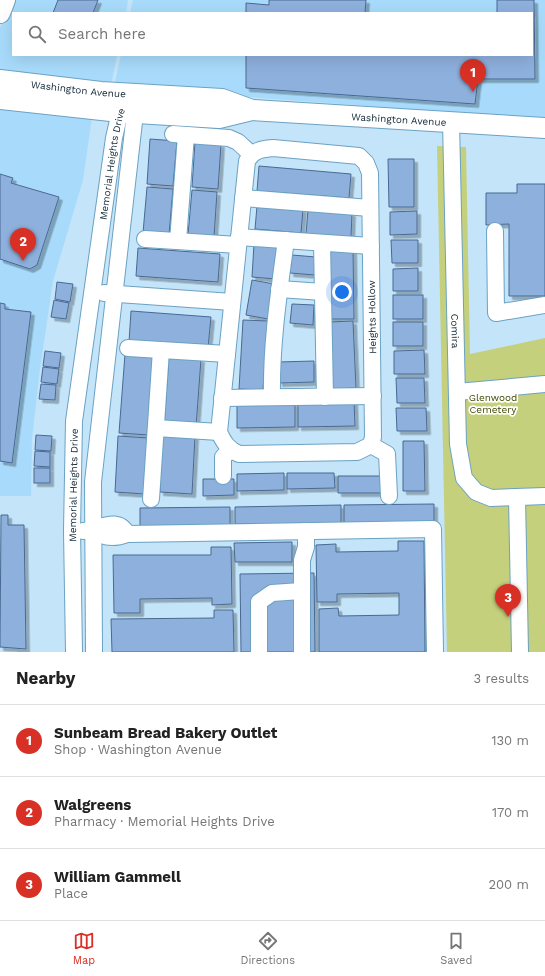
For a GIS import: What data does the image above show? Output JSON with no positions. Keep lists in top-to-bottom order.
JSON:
{
  "streets": {
    "main road": ["Washington Avenue"],
    "street": ["Memorial Heights Drive", "Heights Hollow", "Comira"]
  },
  "crossings": [
    ["Washington Avenue", "Memorial Heights Drive"],
    ["Washington Avenue", "Comira"]
  ],
  "parks": ["Glenwood Cemetery"],
  "page": {
    "search": "Search here",
    "pins": ["1", "2", "3"],
    "heading": ["Nearby", "3 results"],
    "list": [
      {
        "mark": "1",
        "name": "Sunbeam Bread Bakery Outlet",
        "note": "Shop · Washington Avenue",
        "value": "130 m"
      },
      {
        "mark": "2",
        "name": "Walgreens",
        "note": "Pharmacy · Memorial Heights Drive",
        "value": "170 m"
      },
      {
        "mark": "3",
        "name": "William Gammell",
        "note": "Place",
        "value": "200 m"
      }
    ],
    "nav": ["Map", "Directions", "Saved"]
  }
}
